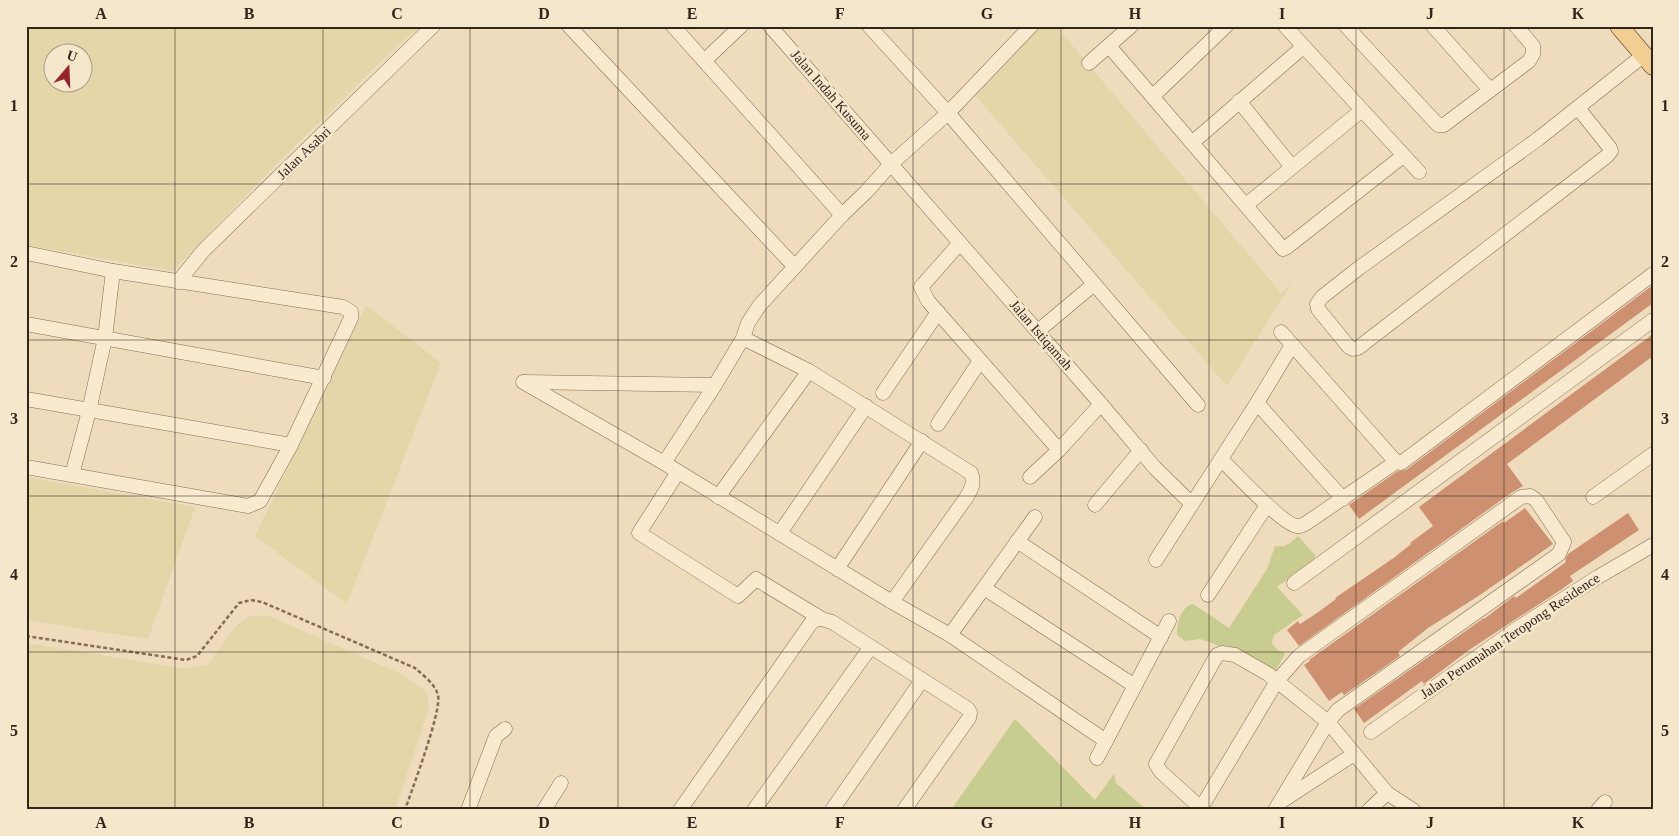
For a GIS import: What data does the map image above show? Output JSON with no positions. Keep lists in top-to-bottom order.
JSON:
{
  "streets": {
    "street": [
      "Jalan Indah Kusuma",
      "Jalan Asabri",
      "Jalan Istiqamah",
      "Jalan Perumahan Teropong Residence"
    ]
  },
  "crossings": [
    ["Jalan Indah Kusuma", "Jalan Istiqamah"]
  ],
  "north": "top",
  "grid": {
    "columns": [
      "A",
      "B",
      "C",
      "D",
      "E",
      "F",
      "G",
      "H",
      "I",
      "J",
      "K"
    ],
    "rows": [
      "1",
      "2",
      "3",
      "4",
      "5"
    ]
  }
}
